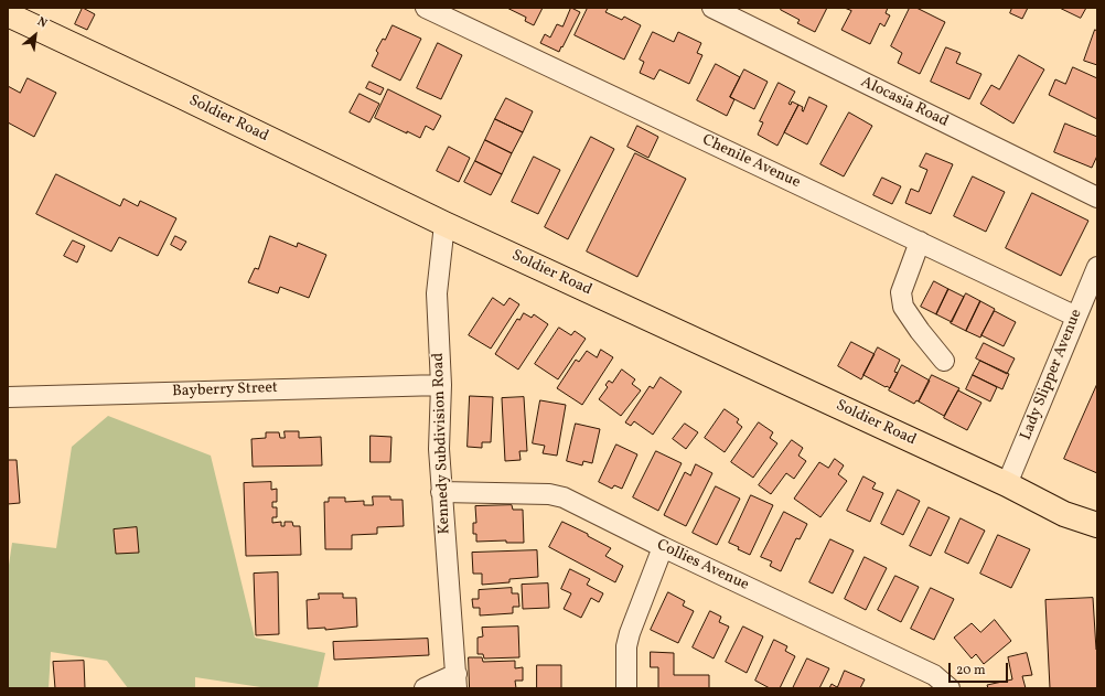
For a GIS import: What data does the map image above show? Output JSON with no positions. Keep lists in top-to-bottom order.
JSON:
{
  "streets": {
    "main road": ["Soldier Road"],
    "street": [
      "Alocasia Road",
      "Chenile Avenue",
      "Lady Slipper Avenue",
      "Bayberry Street",
      "Kennedy Subdivision Road",
      "Collies Avenue"
    ]
  },
  "crossings": [
    ["Soldier Road", "Lady Slipper Avenue"],
    ["Soldier Road", "Kennedy Subdivision Road"],
    ["Chenile Avenue", "Lady Slipper Avenue"],
    ["Bayberry Street", "Kennedy Subdivision Road"],
    ["Kennedy Subdivision Road", "Collies Avenue"]
  ],
  "scale_bar": "20 m",
  "north": "top right"
}
